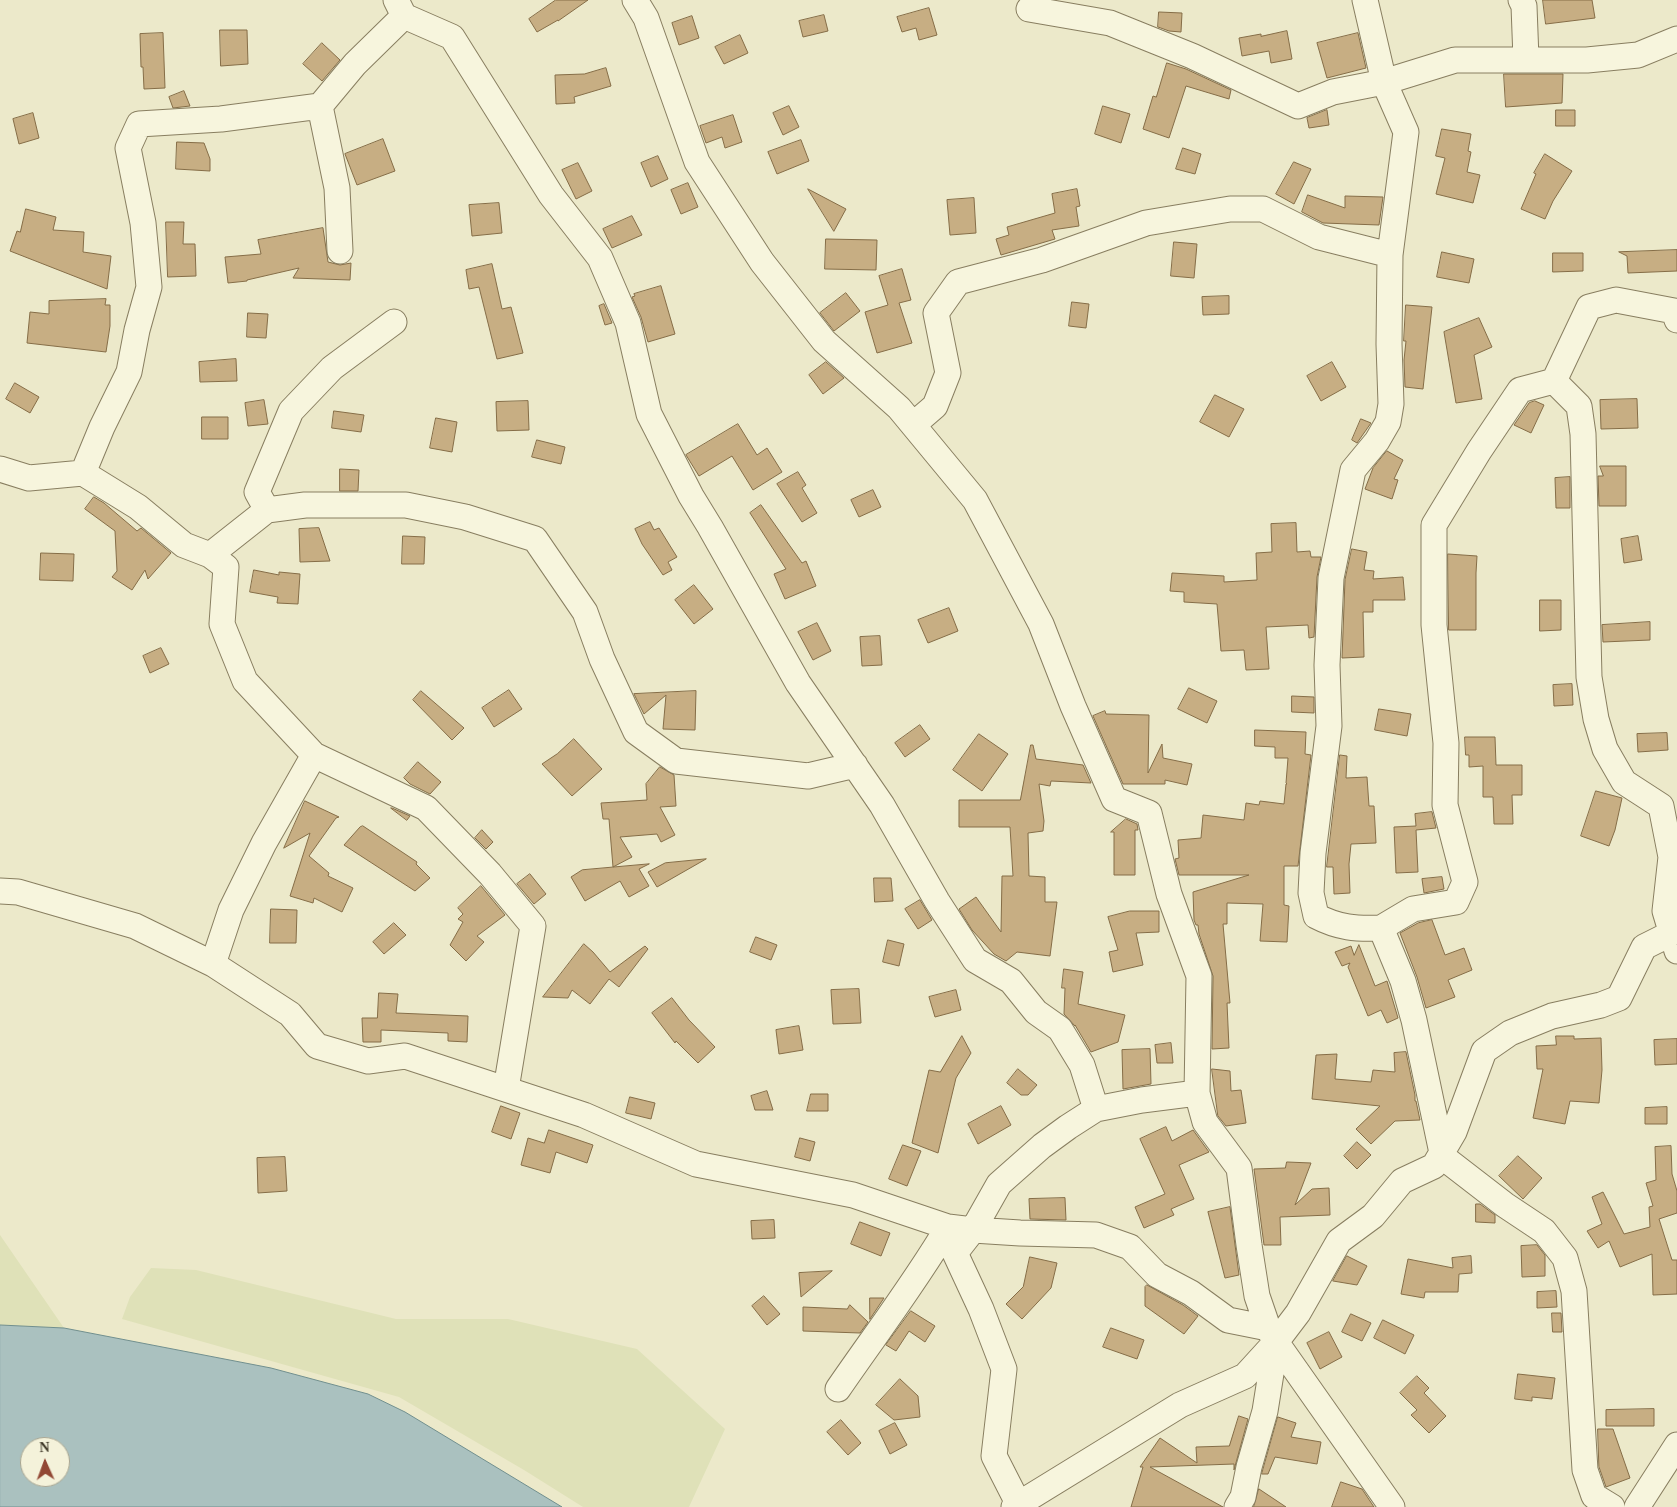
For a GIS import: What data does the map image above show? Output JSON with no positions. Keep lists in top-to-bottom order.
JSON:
{
  "north": "top"
}
